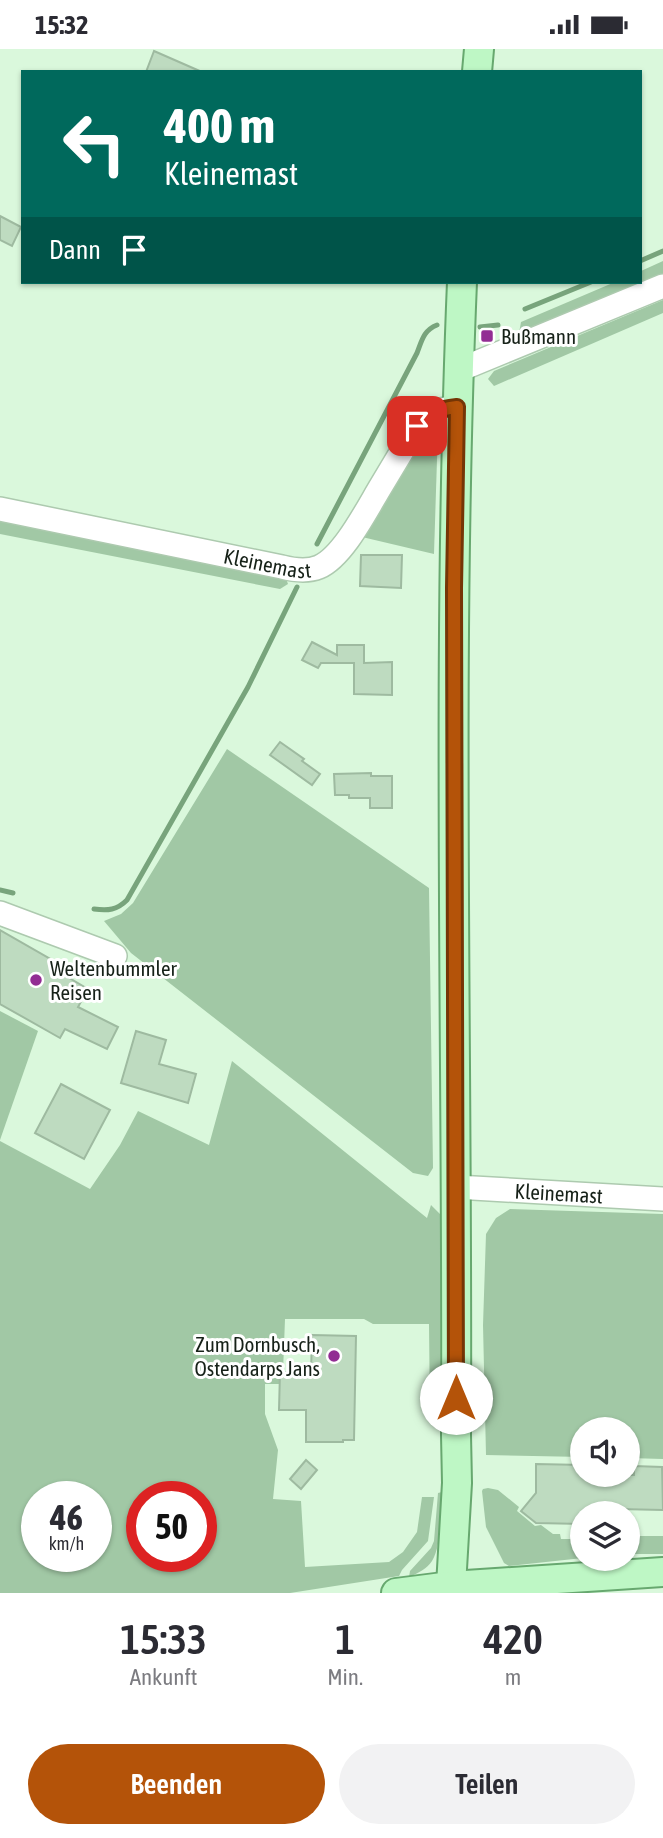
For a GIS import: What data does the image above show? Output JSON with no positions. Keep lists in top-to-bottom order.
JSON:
{
  "streets": {
    "street": ["Kleinemast"]
  },
  "places": {
    "transit": ["Bußmann"],
    "other": ["Weltenbummler Reisen", "Zum Dornbusch, Ostendarps Jans"]
  },
  "page": {
    "status": "15:32",
    "turn": ["400 m", "Kleinemast"],
    "then": "Dann",
    "speed": "46 km/h",
    "limit": "50",
    "eta": [
      "15:33",
      "Ankunft",
      "1",
      "Min.",
      "420",
      "m"
    ],
    "buttons": ["Beenden", "Teilen"]
  }
}
